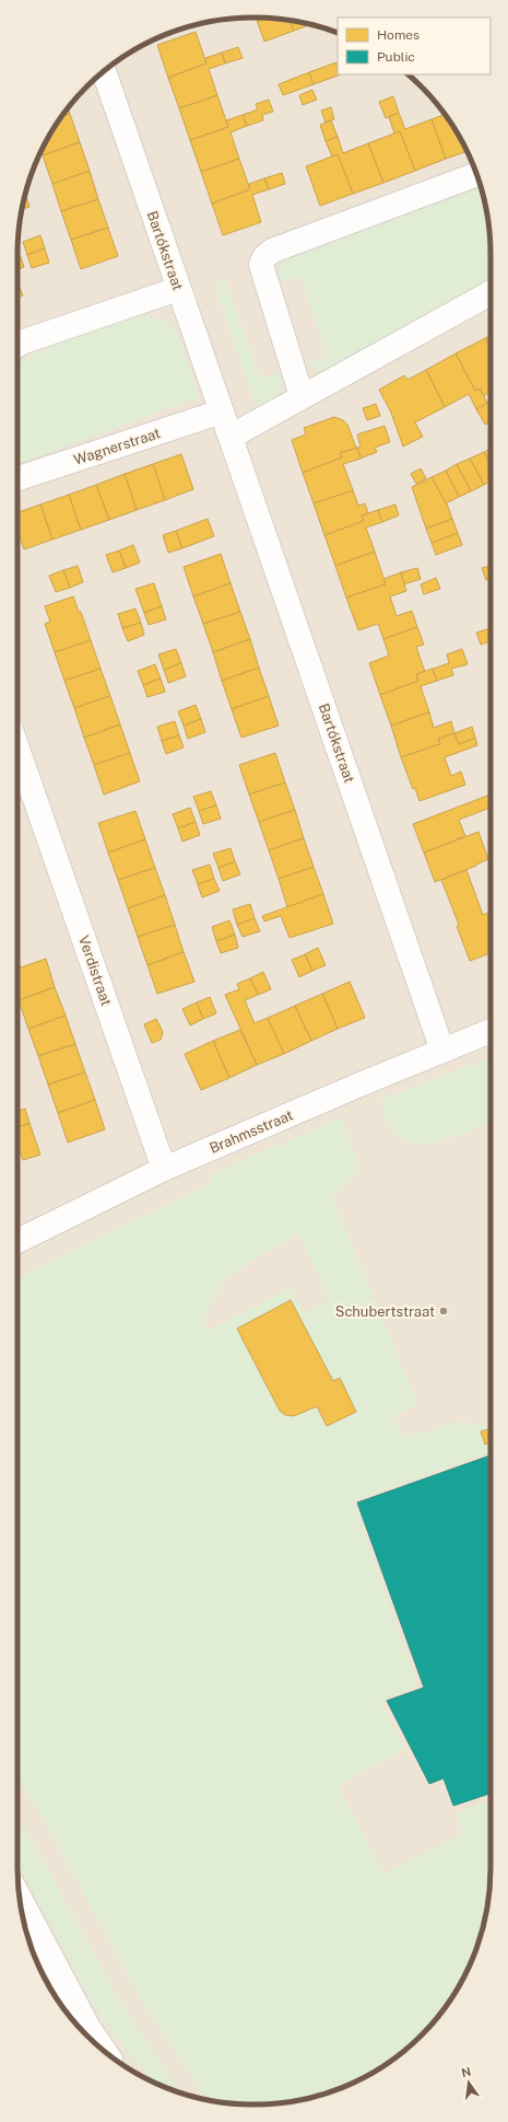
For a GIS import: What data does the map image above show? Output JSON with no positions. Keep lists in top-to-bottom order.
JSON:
{
  "streets": {
    "street": [
      "Bartókstraat",
      "Wagnerstraat",
      "Verdistraat",
      "Brahmsstraat"
    ]
  },
  "crossings": [
    ["Bartókstraat", "Wagnerstraat"],
    ["Bartókstraat", "Brahmsstraat"],
    ["Verdistraat", "Brahmsstraat"]
  ],
  "places": ["Schubertstraat"],
  "legend": ["Homes", "Public"],
  "north": "top"
}
